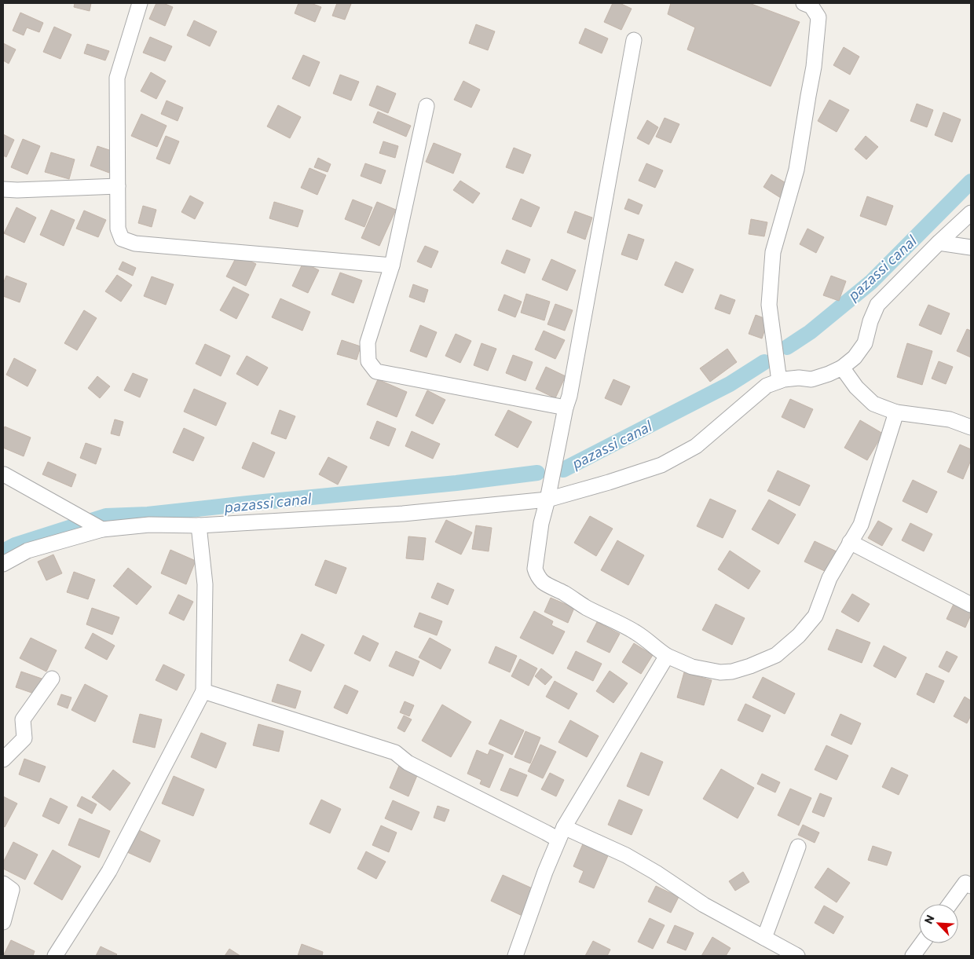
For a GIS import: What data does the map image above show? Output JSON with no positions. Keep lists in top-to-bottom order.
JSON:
{
  "water": ["pazassi canal"],
  "north": "top left"
}
